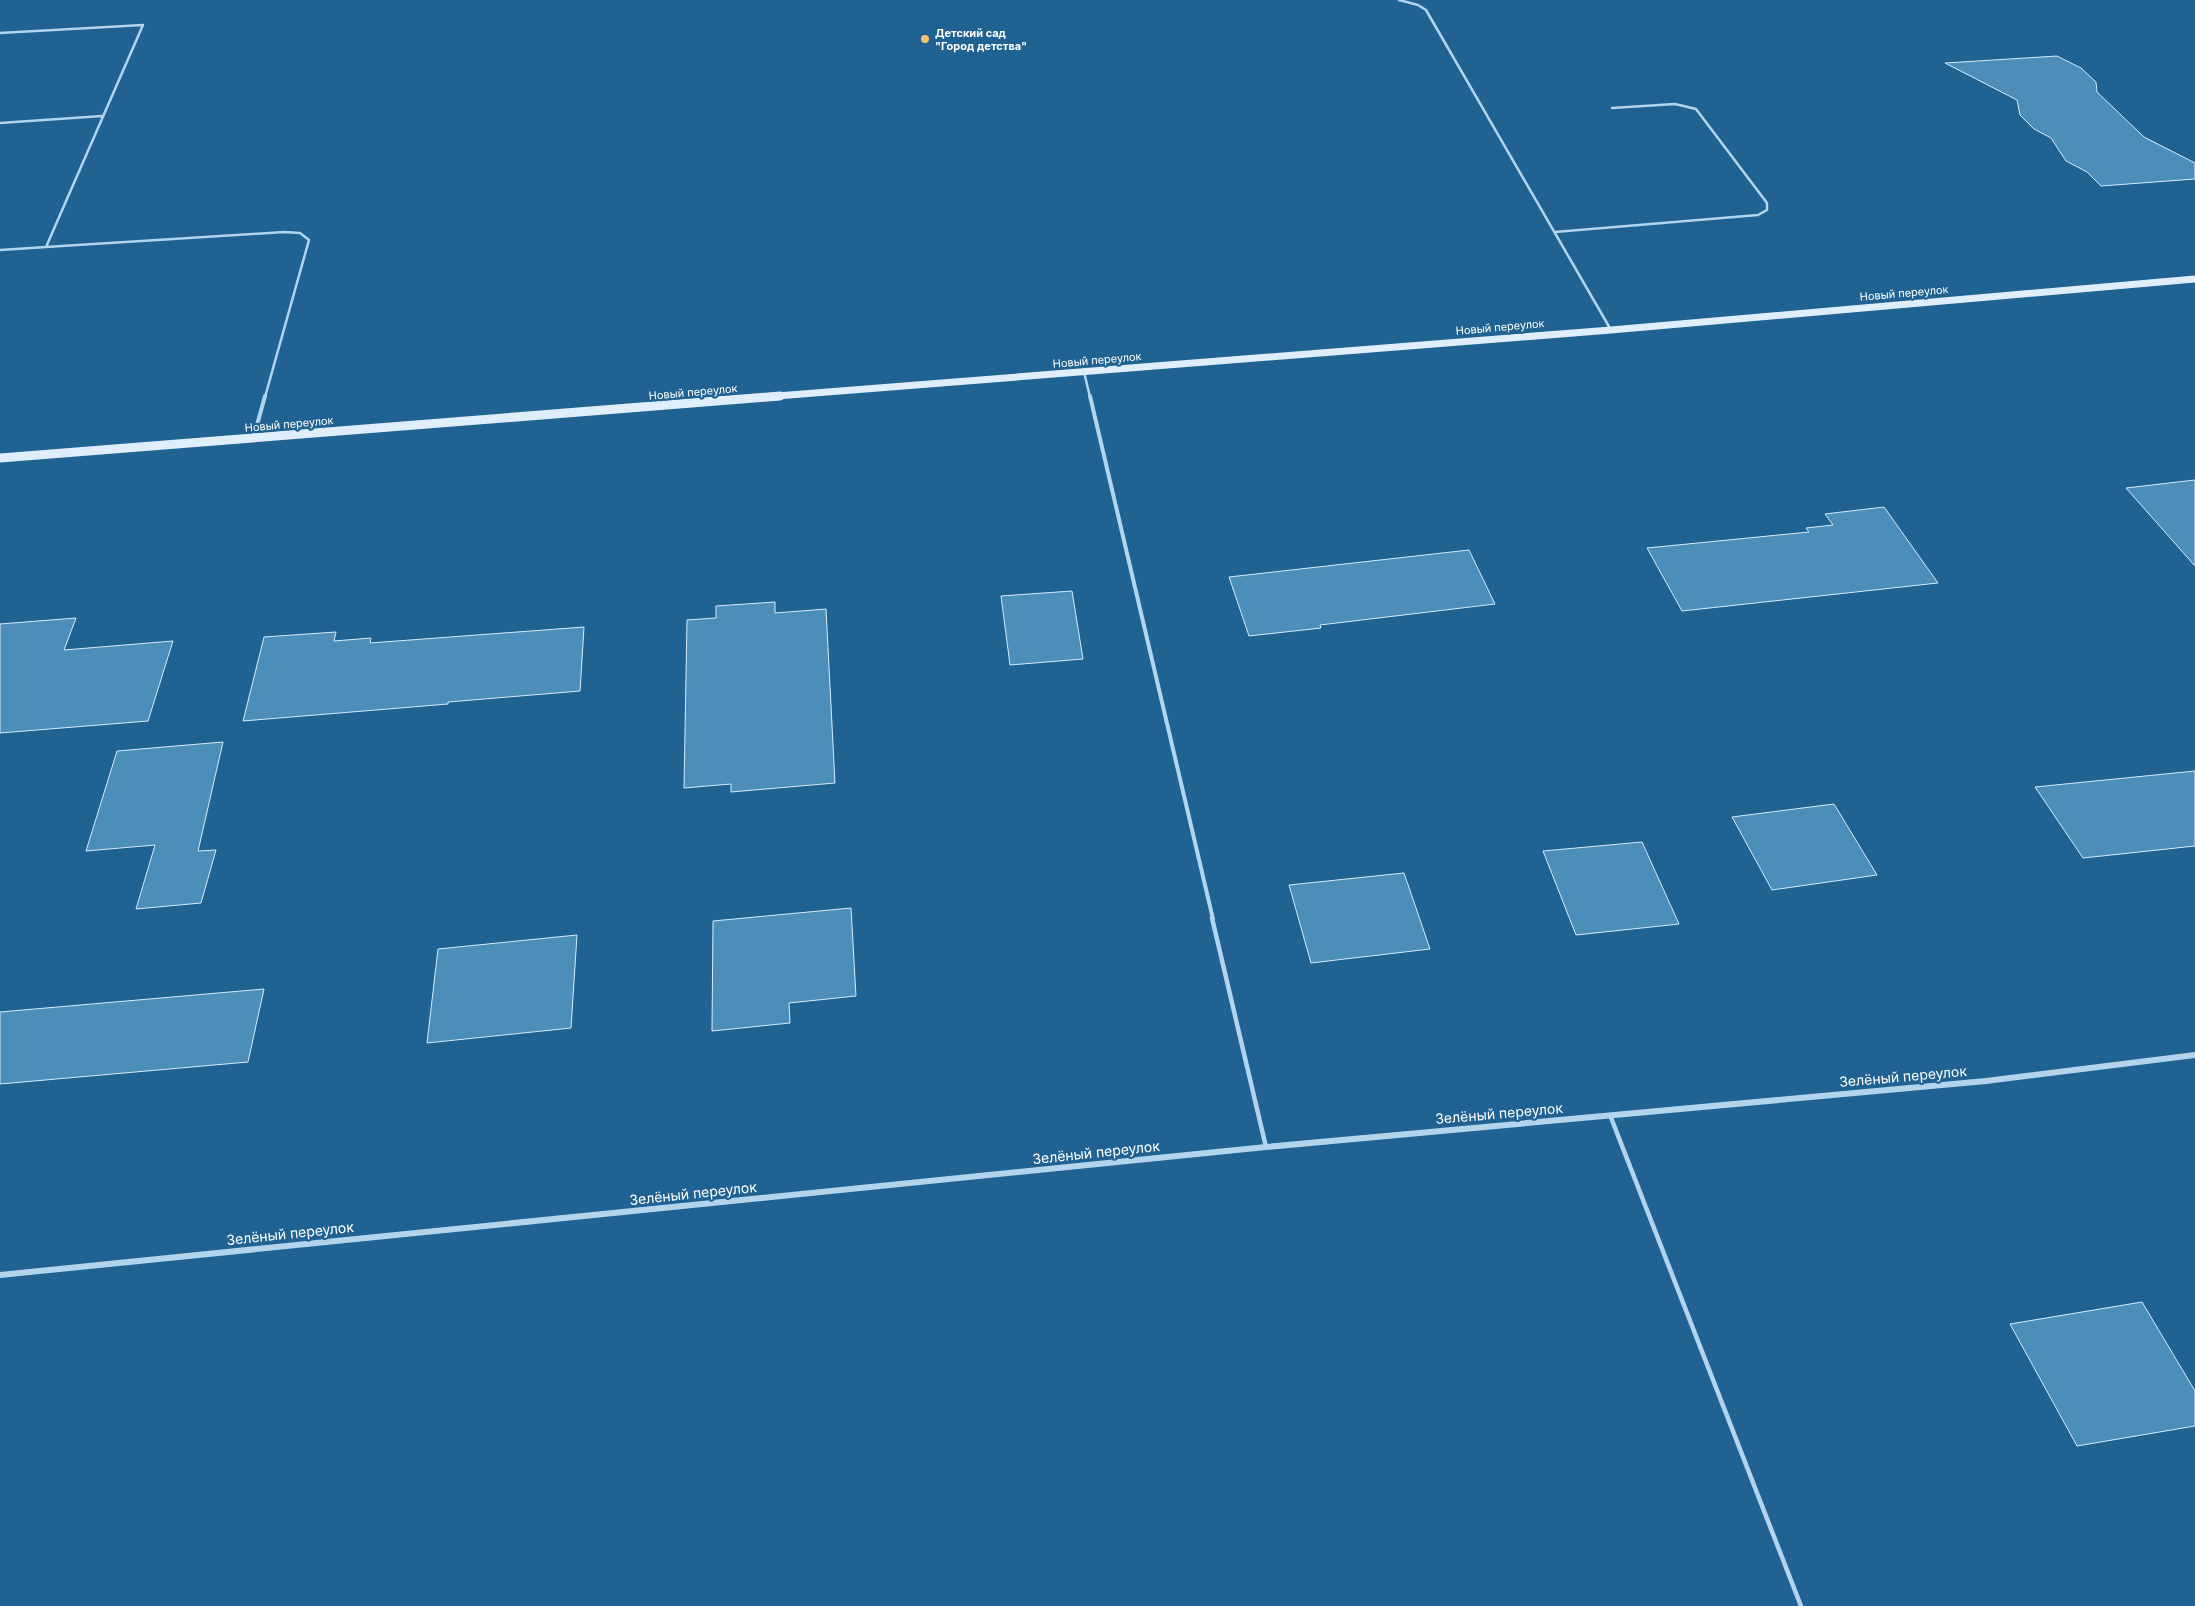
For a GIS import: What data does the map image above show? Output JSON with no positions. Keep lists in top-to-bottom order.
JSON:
{
  "streets": {
    "street": ["Новый переулок", "Зелёный переулок"]
  },
  "places": ["Детский сад \"Город детства\""]
}
